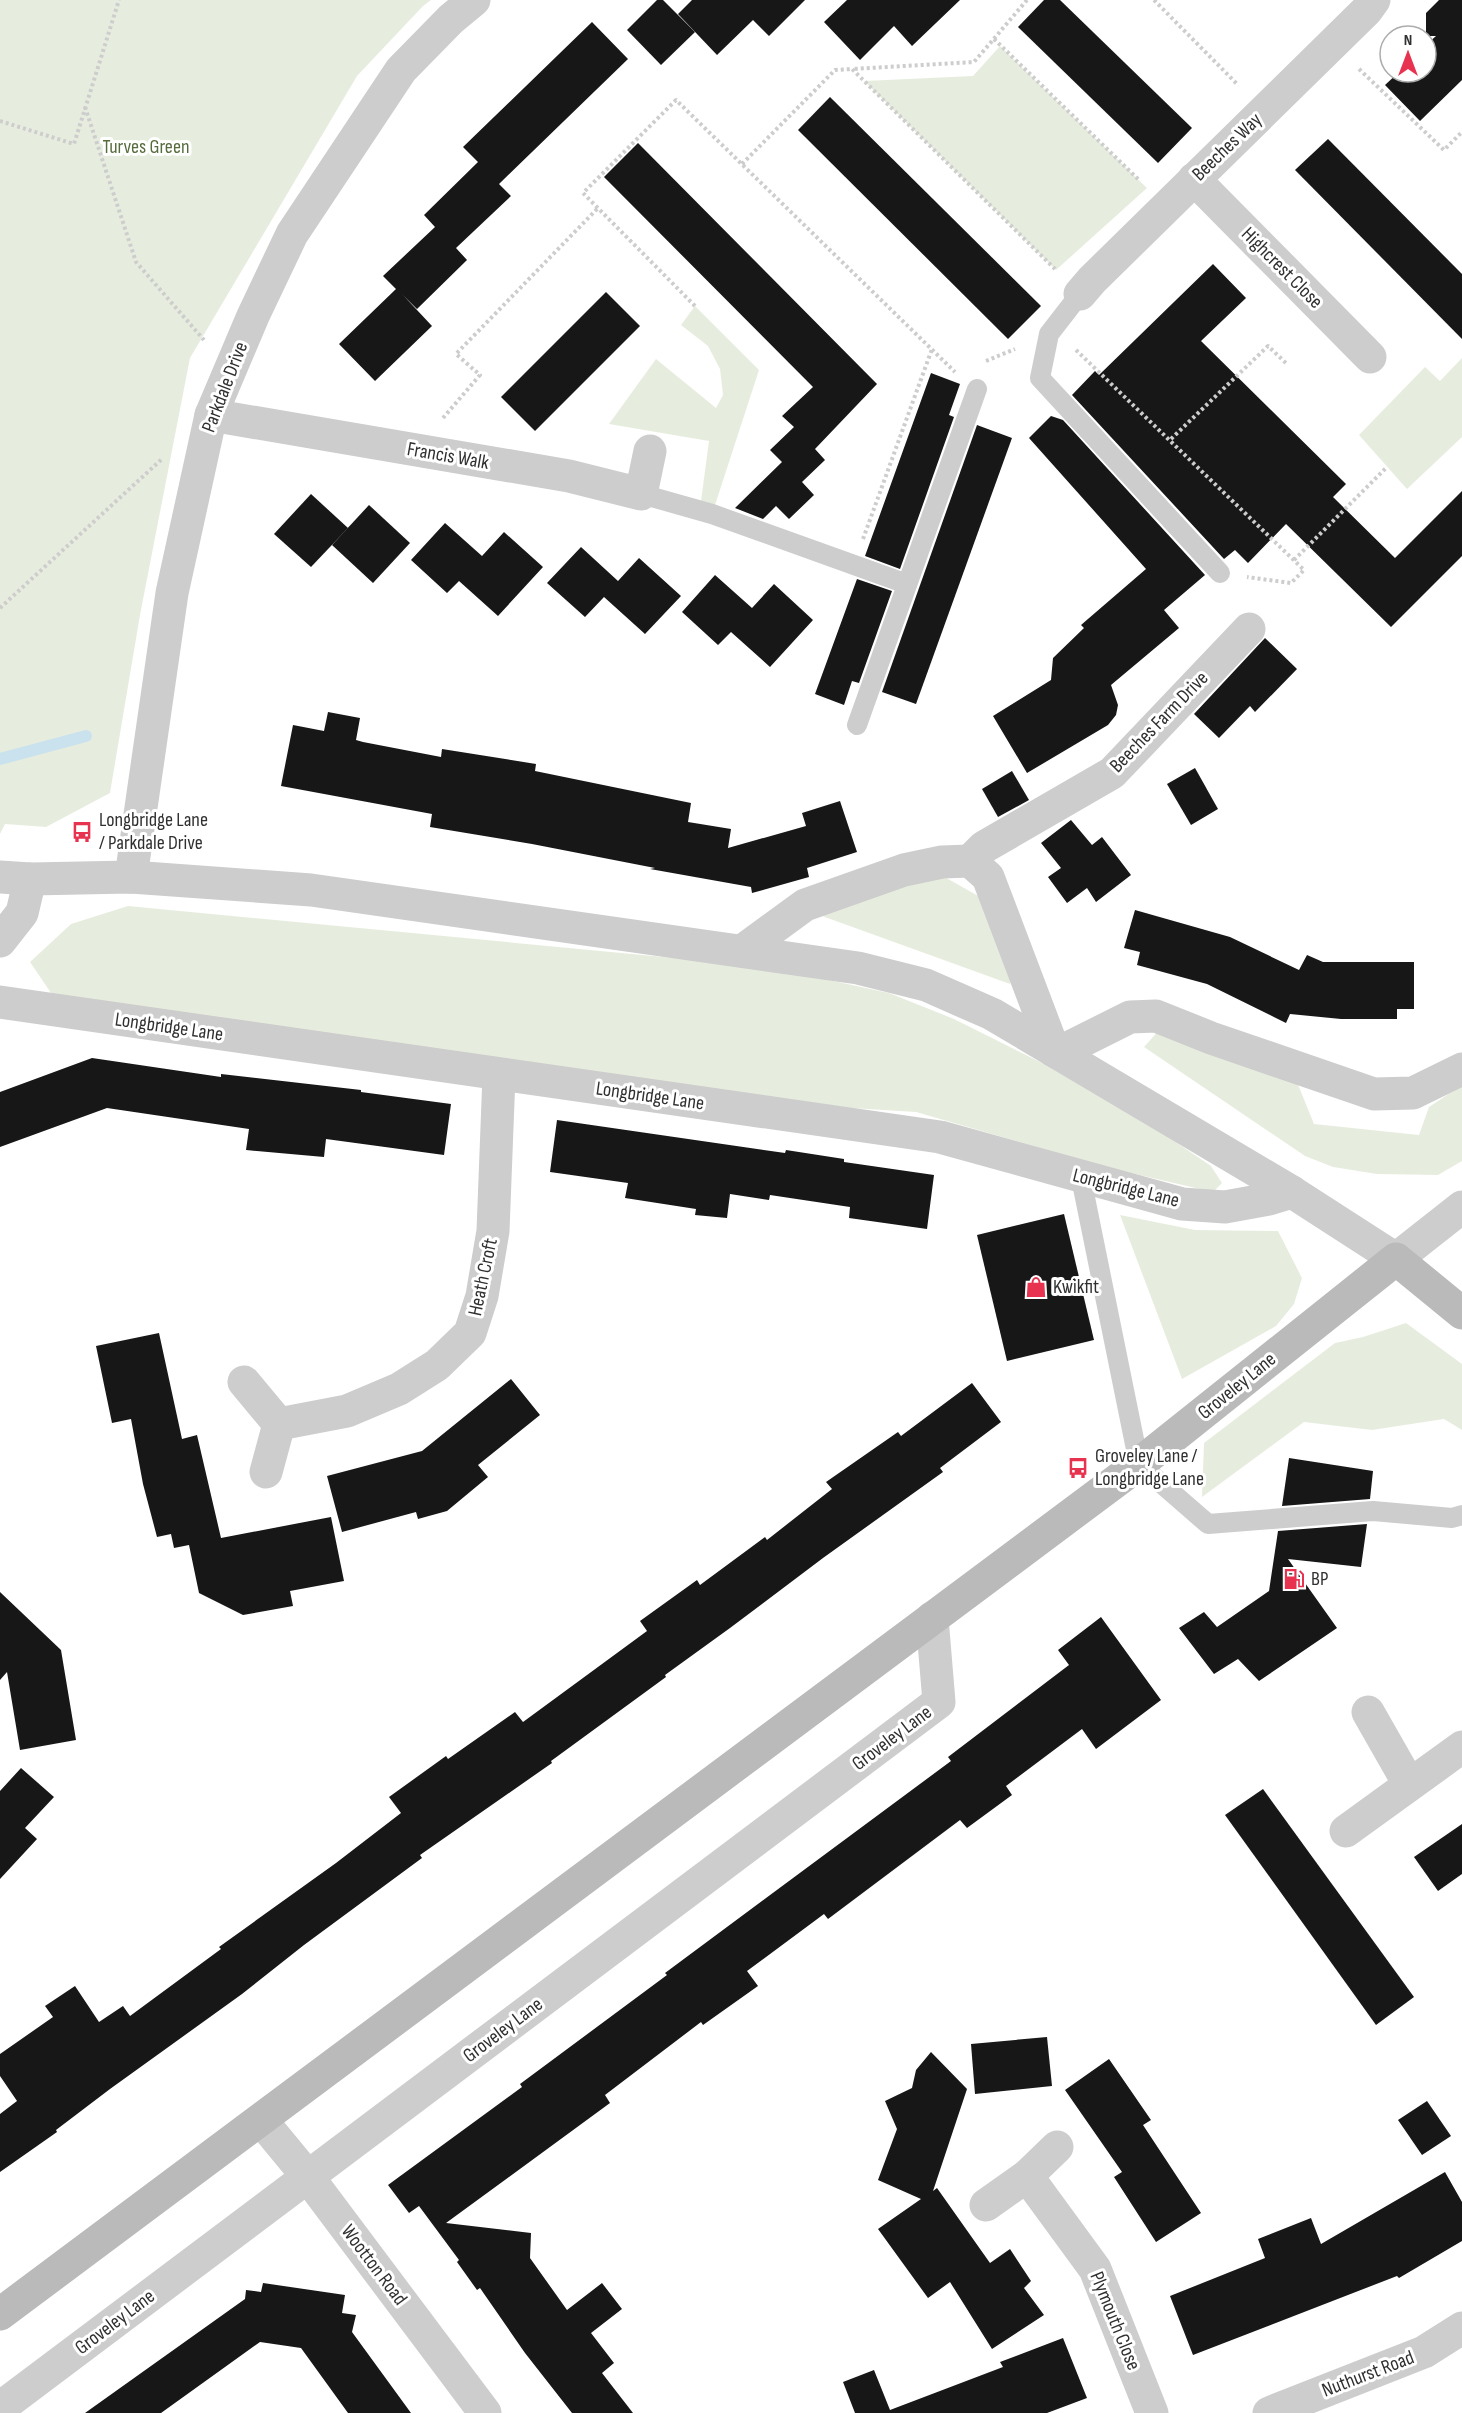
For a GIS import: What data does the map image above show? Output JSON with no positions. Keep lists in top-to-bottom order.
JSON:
{
  "streets": {
    "main road": ["Groveley Lane"],
    "street": [
      "Beeches Way",
      "Highcrest Close",
      "Parkdale Drive",
      "Francis Walk",
      "Beeches Farm Drive",
      "Longbridge Lane",
      "Heath Croft",
      "Wootton Road",
      "Plymouth Close",
      "Nuthurst Road"
    ]
  },
  "crossings": [
    ["Beeches Way", "Highcrest Close"],
    ["Parkdale Drive", "Francis Walk"],
    ["Longbridge Lane", "Heath Croft"],
    ["Groveley Lane", "Wootton Road"]
  ],
  "parks": ["Turves Green"],
  "places": {
    "bus stop": ["Longbridge Lane / Parkdale Drive", "Groveley Lane / Longbridge Lane"],
    "shop": ["Kwikfit"],
    "fuel station": ["BP"]
  },
  "north": "top"
}
